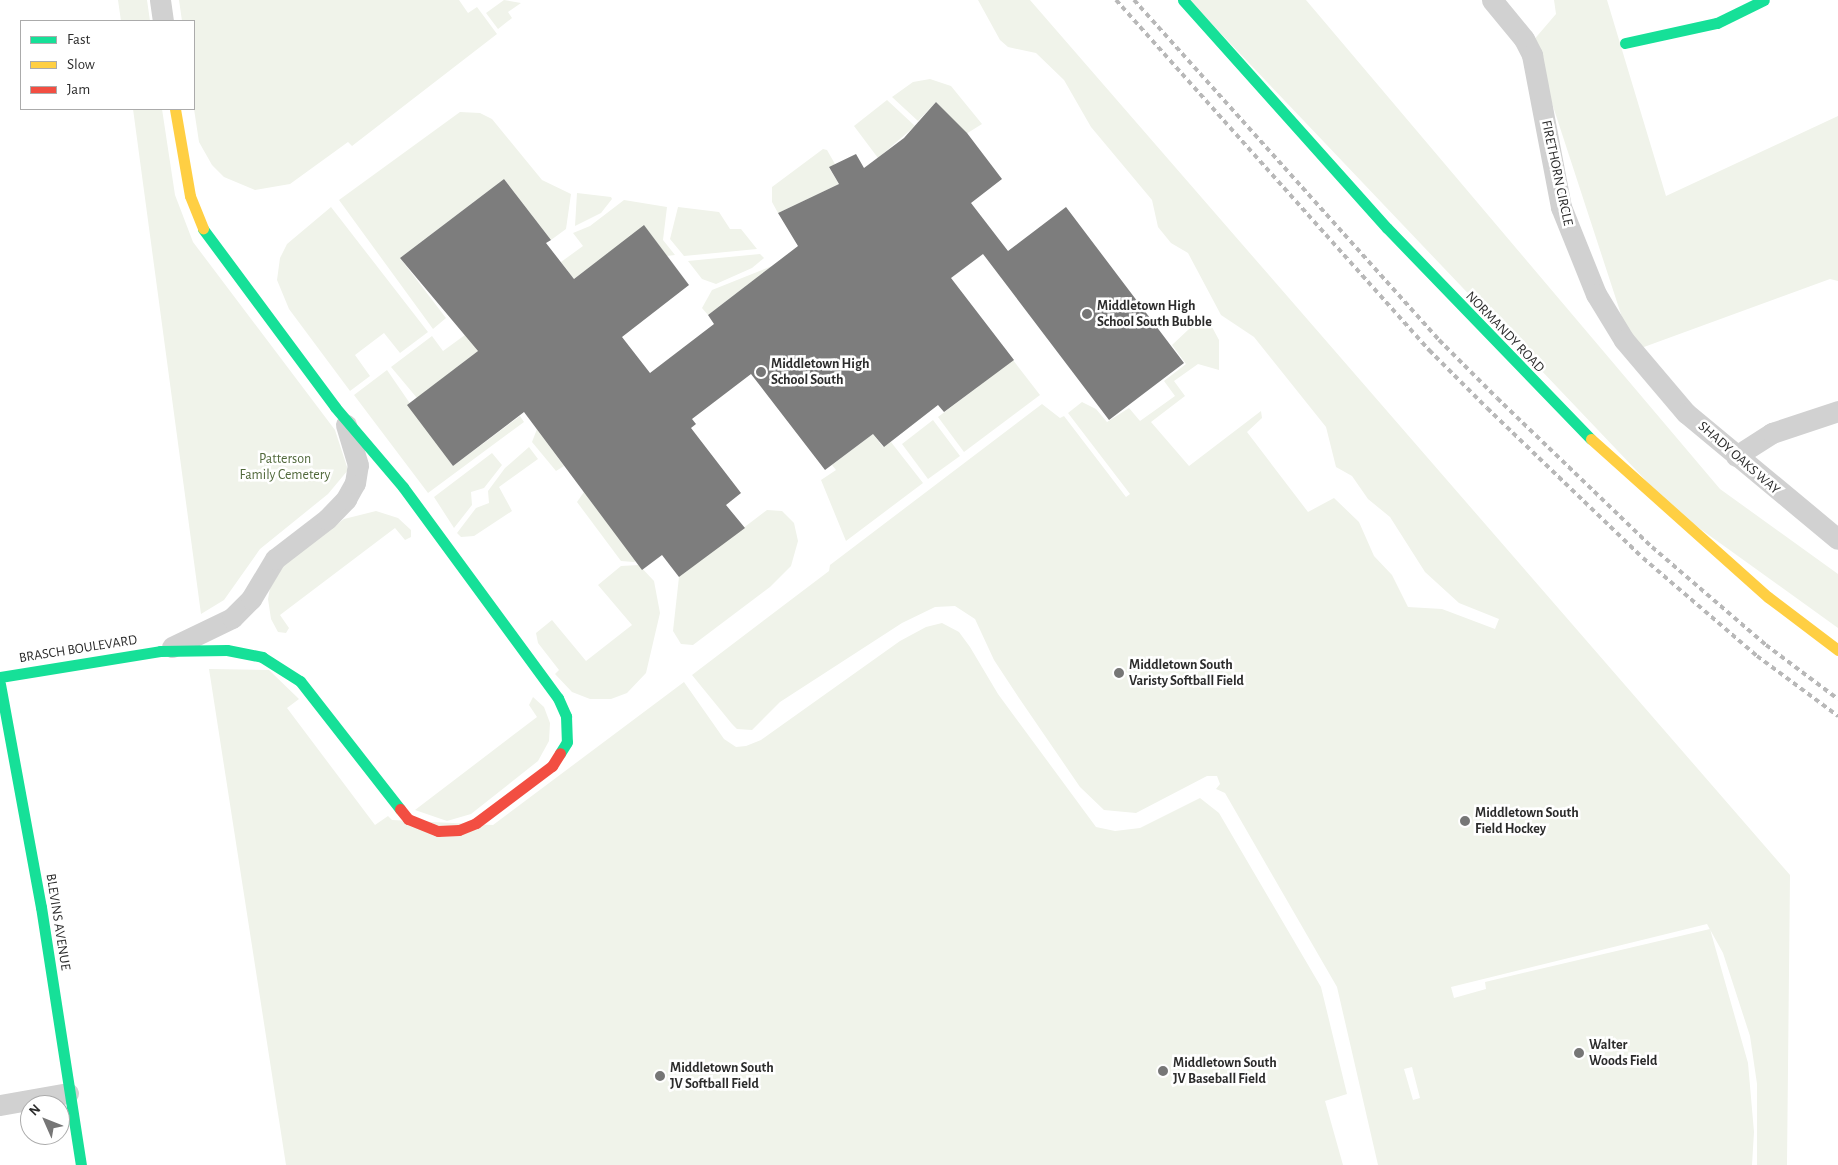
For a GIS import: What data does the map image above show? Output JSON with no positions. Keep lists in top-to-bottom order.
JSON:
{
  "streets": {
    "street": [
      "FIRETHORN CIRCLE",
      "NORMANDY ROAD",
      "SHADY OAKS WAY",
      "BRASCH BOULEVARD",
      "BLEVINS AVENUE"
    ]
  },
  "crossings": [
    ["FIRETHORN CIRCLE", "SHADY OAKS WAY"]
  ],
  "parks": ["Patterson Family Cemetery"],
  "places": [
    "Middletown High School South Bubble",
    "Middletown High School South",
    "Middletown South Varisty Softball Field",
    "Middletown South Field Hockey",
    "Walter Woods Field",
    "Middletown South JV Baseball Field",
    "Middletown South JV Softball Field"
  ],
  "legend": ["Fast", "Slow", "Jam"],
  "north": "top left"
}
